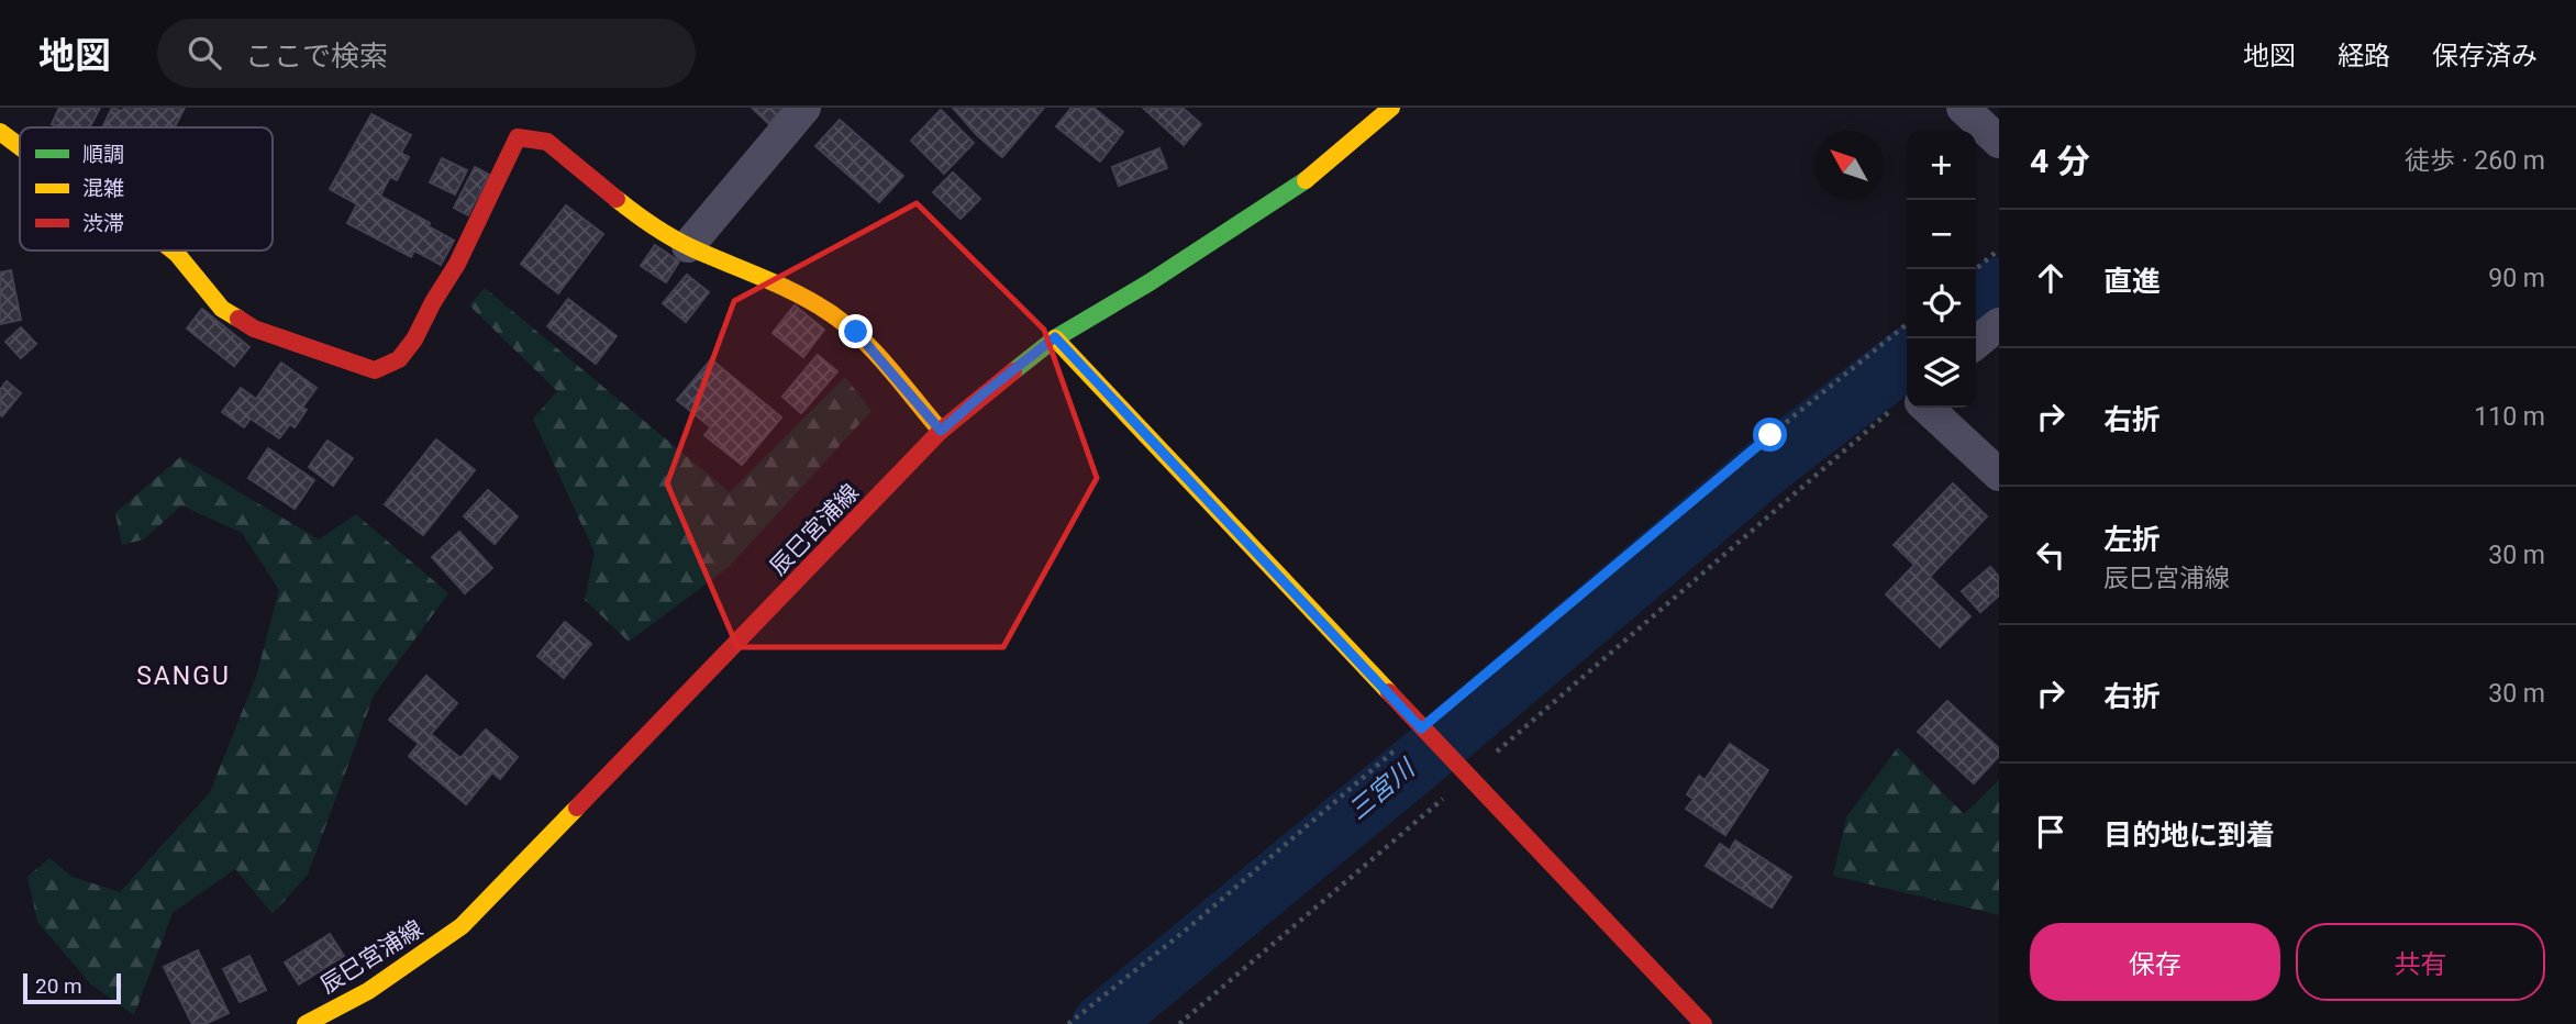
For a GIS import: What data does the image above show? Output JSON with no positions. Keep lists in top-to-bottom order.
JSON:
{
  "streets": {
    "street": ["辰巳宮浦線"]
  },
  "districts": ["SANGU"],
  "water": ["三宮川"],
  "legend": ["順調", "混雑", "渋滞"],
  "scale_bar": "20 m",
  "north": "top left",
  "page": {
    "header": "地図",
    "search": "ここで検索",
    "nav": ["地図", "経路", "保存済み"],
    "heading": ["4 分", "徒歩 · 260 m"],
    "map_buttons": ["+", "−"],
    "list": [
      ["直進", "90 m"],
      ["右折", "110 m"],
      ["左折", "辰巳宮浦線", "30 m"],
      ["右折", "30 m"],
      "目的地に到着"
    ],
    "buttons": ["保存", "共有"],
    "scale": "20 m"
  }
}
